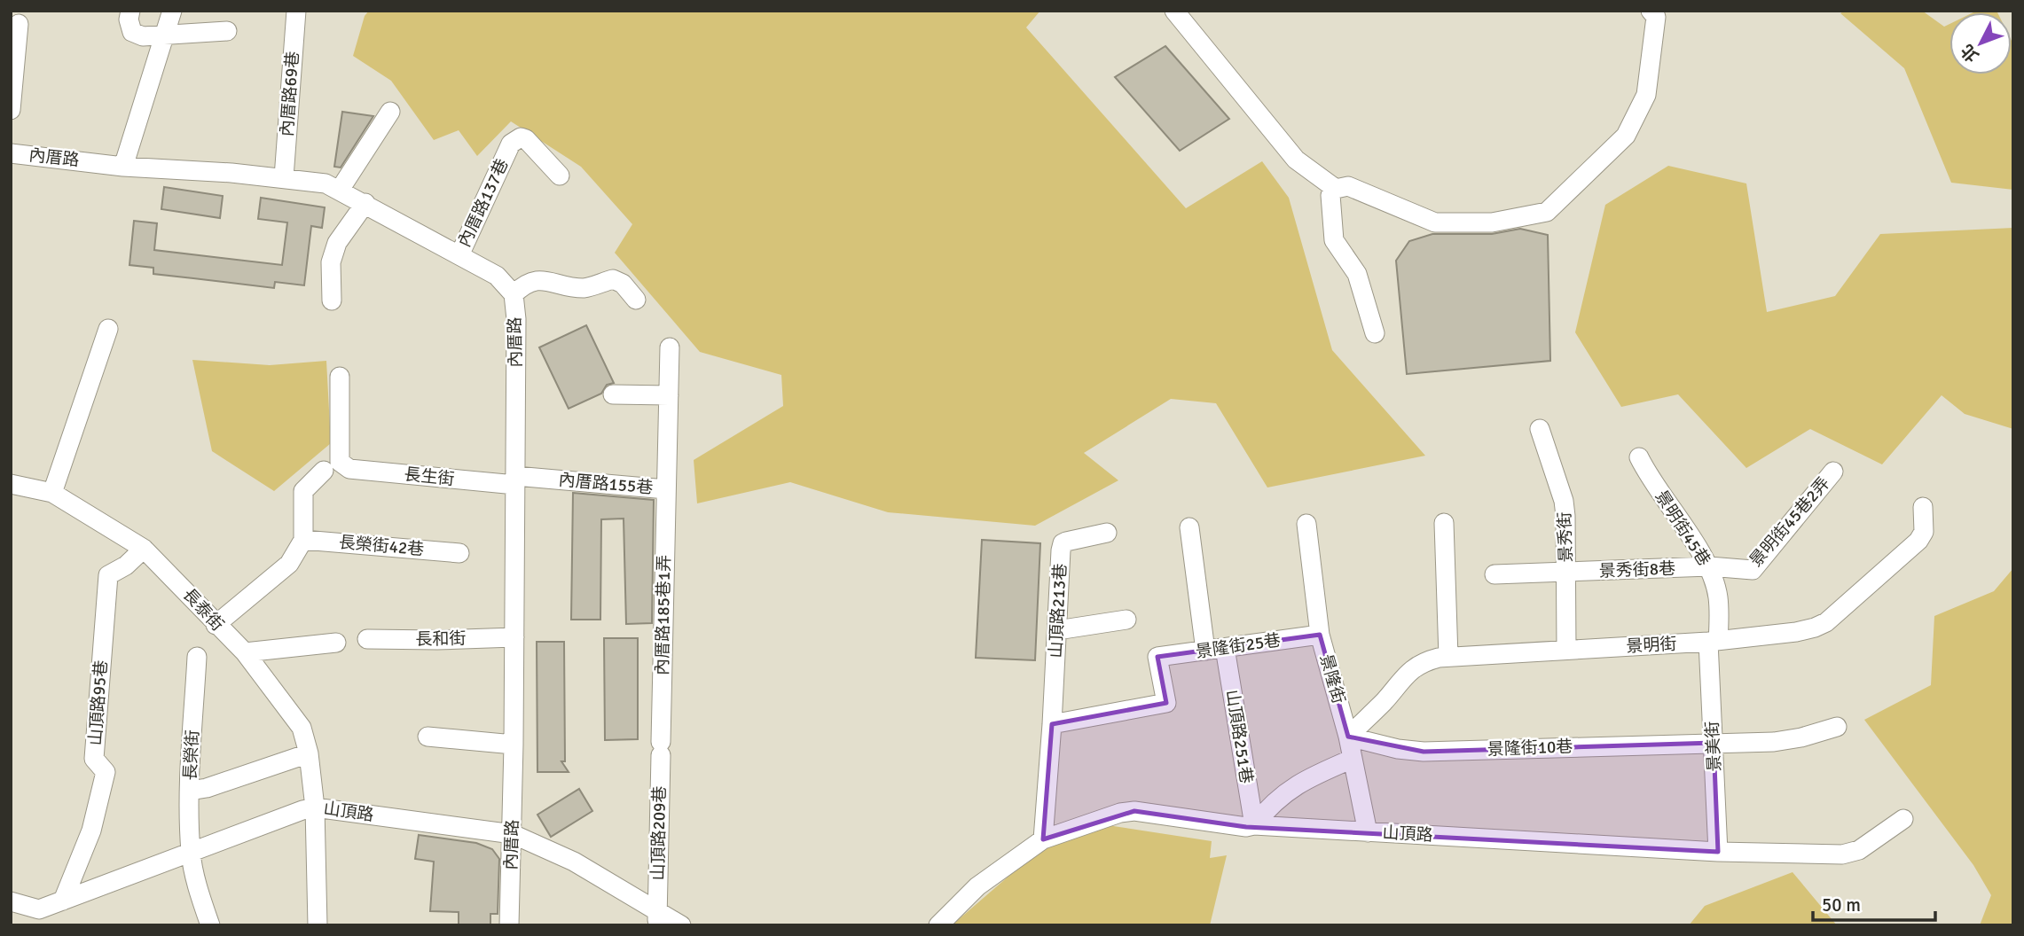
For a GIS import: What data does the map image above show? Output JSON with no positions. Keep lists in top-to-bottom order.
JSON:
{
  "streets": {
    "street": [
      "內厝路69巷",
      "內厝路",
      "內厝路137巷",
      "長生街",
      "內厝路155巷",
      "景明街45巷2弄",
      "景明街45巷",
      "景秀街",
      "長榮街42巷",
      "景秀街8巷",
      "長泰街",
      "山頂路213巷",
      "內厝路185巷1弄",
      "長和街",
      "景明街",
      "景隆街25巷",
      "景隆街",
      "山頂路95巷",
      "山頂路251巷",
      "景美街",
      "景隆街10巷",
      "長榮街",
      "山頂路",
      "山頂路209巷"
    ]
  },
  "crossings": [
    ["內厝路69巷", "內厝路"],
    ["內厝路", "內厝路137巷"],
    ["內厝路", "長生街"],
    ["內厝路", "內厝路155巷"],
    ["內厝路", "長和街"],
    ["內厝路", "山頂路"],
    ["長生街", "內厝路155巷"],
    ["內厝路155巷", "內厝路185巷1弄"],
    ["景明街45巷2弄", "景明街45巷"],
    ["景明街45巷2弄", "景秀街8巷"],
    ["景明街45巷", "景秀街8巷"],
    ["景明街45巷", "景明街"],
    ["景明街45巷", "景美街"],
    ["景秀街", "景秀街8巷"],
    ["景秀街", "景明街"],
    ["長泰街", "山頂路95巷"],
    ["長泰街", "山頂路"],
    ["山頂路213巷", "景隆街25巷"],
    ["山頂路213巷", "山頂路"],
    ["內厝路185巷1弄", "山頂路209巷"],
    ["景明街", "景隆街"],
    ["景明街", "景美街"],
    ["景明街", "景隆街10巷"],
    ["景隆街25巷", "景隆街"],
    ["景隆街25巷", "山頂路251巷"],
    ["景隆街", "景隆街10巷"],
    ["景隆街", "山頂路"],
    ["山頂路95巷", "山頂路"],
    ["山頂路251巷", "山頂路"],
    ["景美街", "景隆街10巷"],
    ["景美街", "山頂路"],
    ["長榮街", "山頂路"],
    ["山頂路", "山頂路209巷"]
  ],
  "scale_bar": "50 m",
  "north": "bottom left"
}
